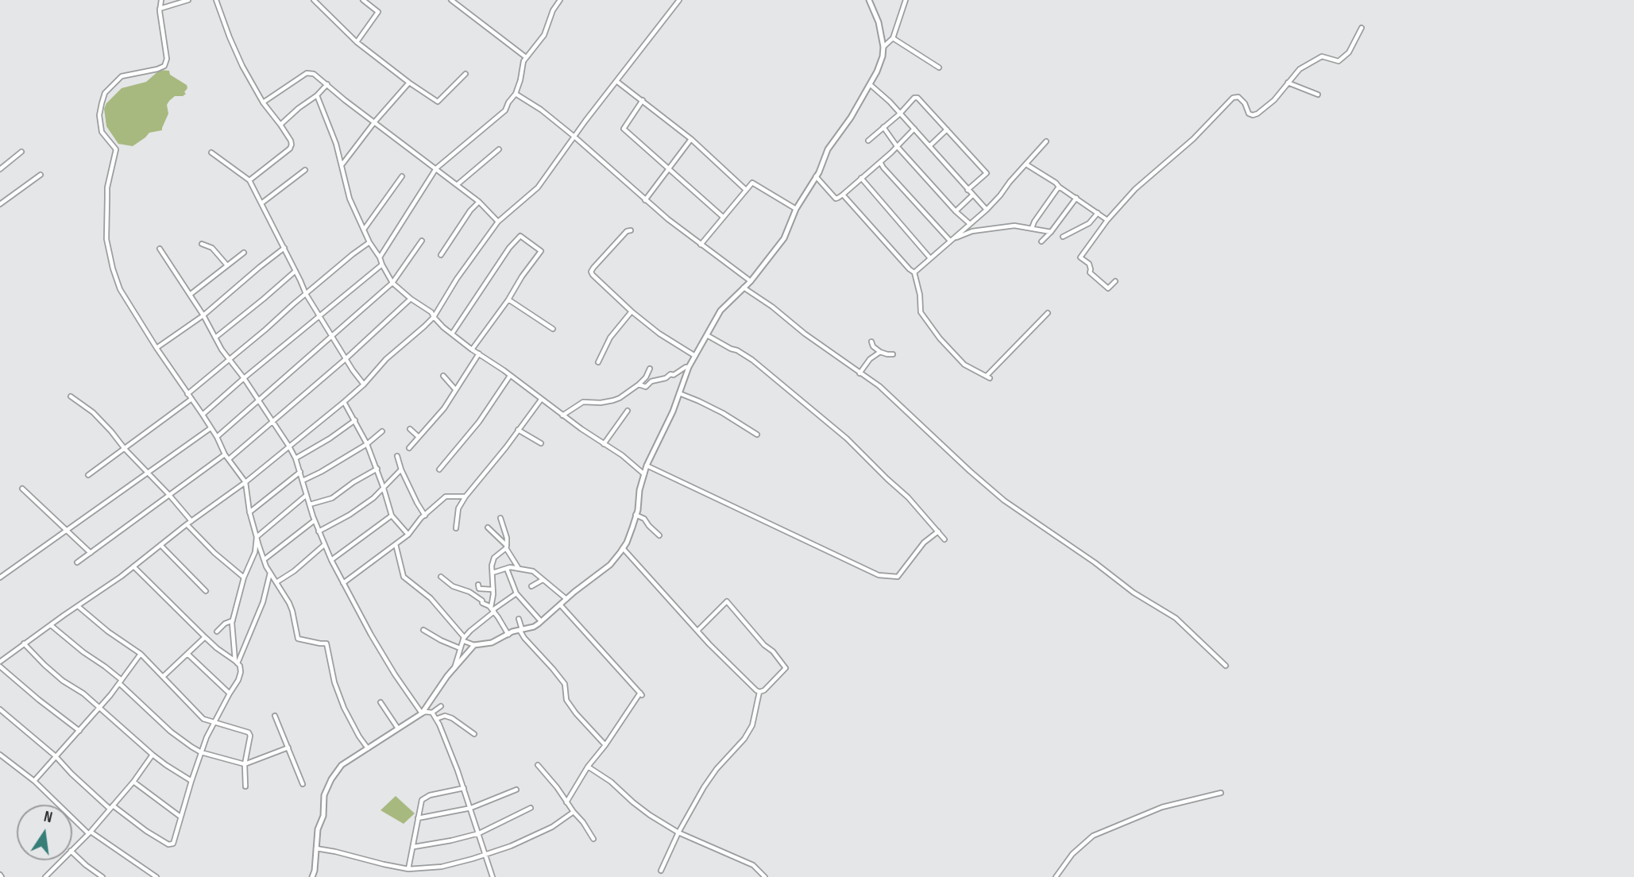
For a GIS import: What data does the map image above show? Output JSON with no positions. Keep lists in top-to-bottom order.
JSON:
{
  "north": "top"
}
